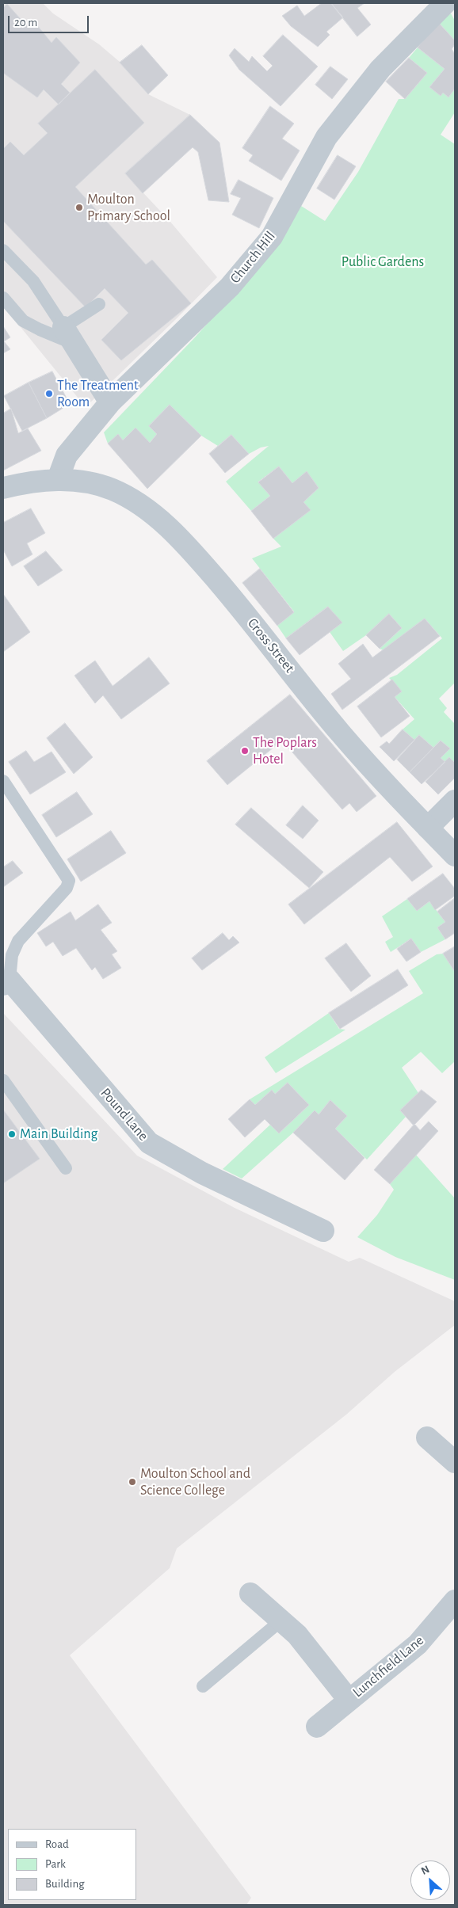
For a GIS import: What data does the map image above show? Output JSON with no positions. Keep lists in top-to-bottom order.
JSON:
{
  "streets": {
    "street": [
      "Church Hill",
      "Cross Street",
      "Pound Lane",
      "Lunchfield Lane"
    ]
  },
  "crossings": [
    ["Church Hill", "Cross Street"]
  ],
  "parks": ["Public Gardens"],
  "places": [
    "Moulton Primary School",
    "The Treatment Room",
    "The Poplars Hotel",
    "Main Building",
    "Moulton School and Science College"
  ],
  "legend": ["Road", "Park", "Building"],
  "scale_bar": "20 m",
  "north": "top left"
}
